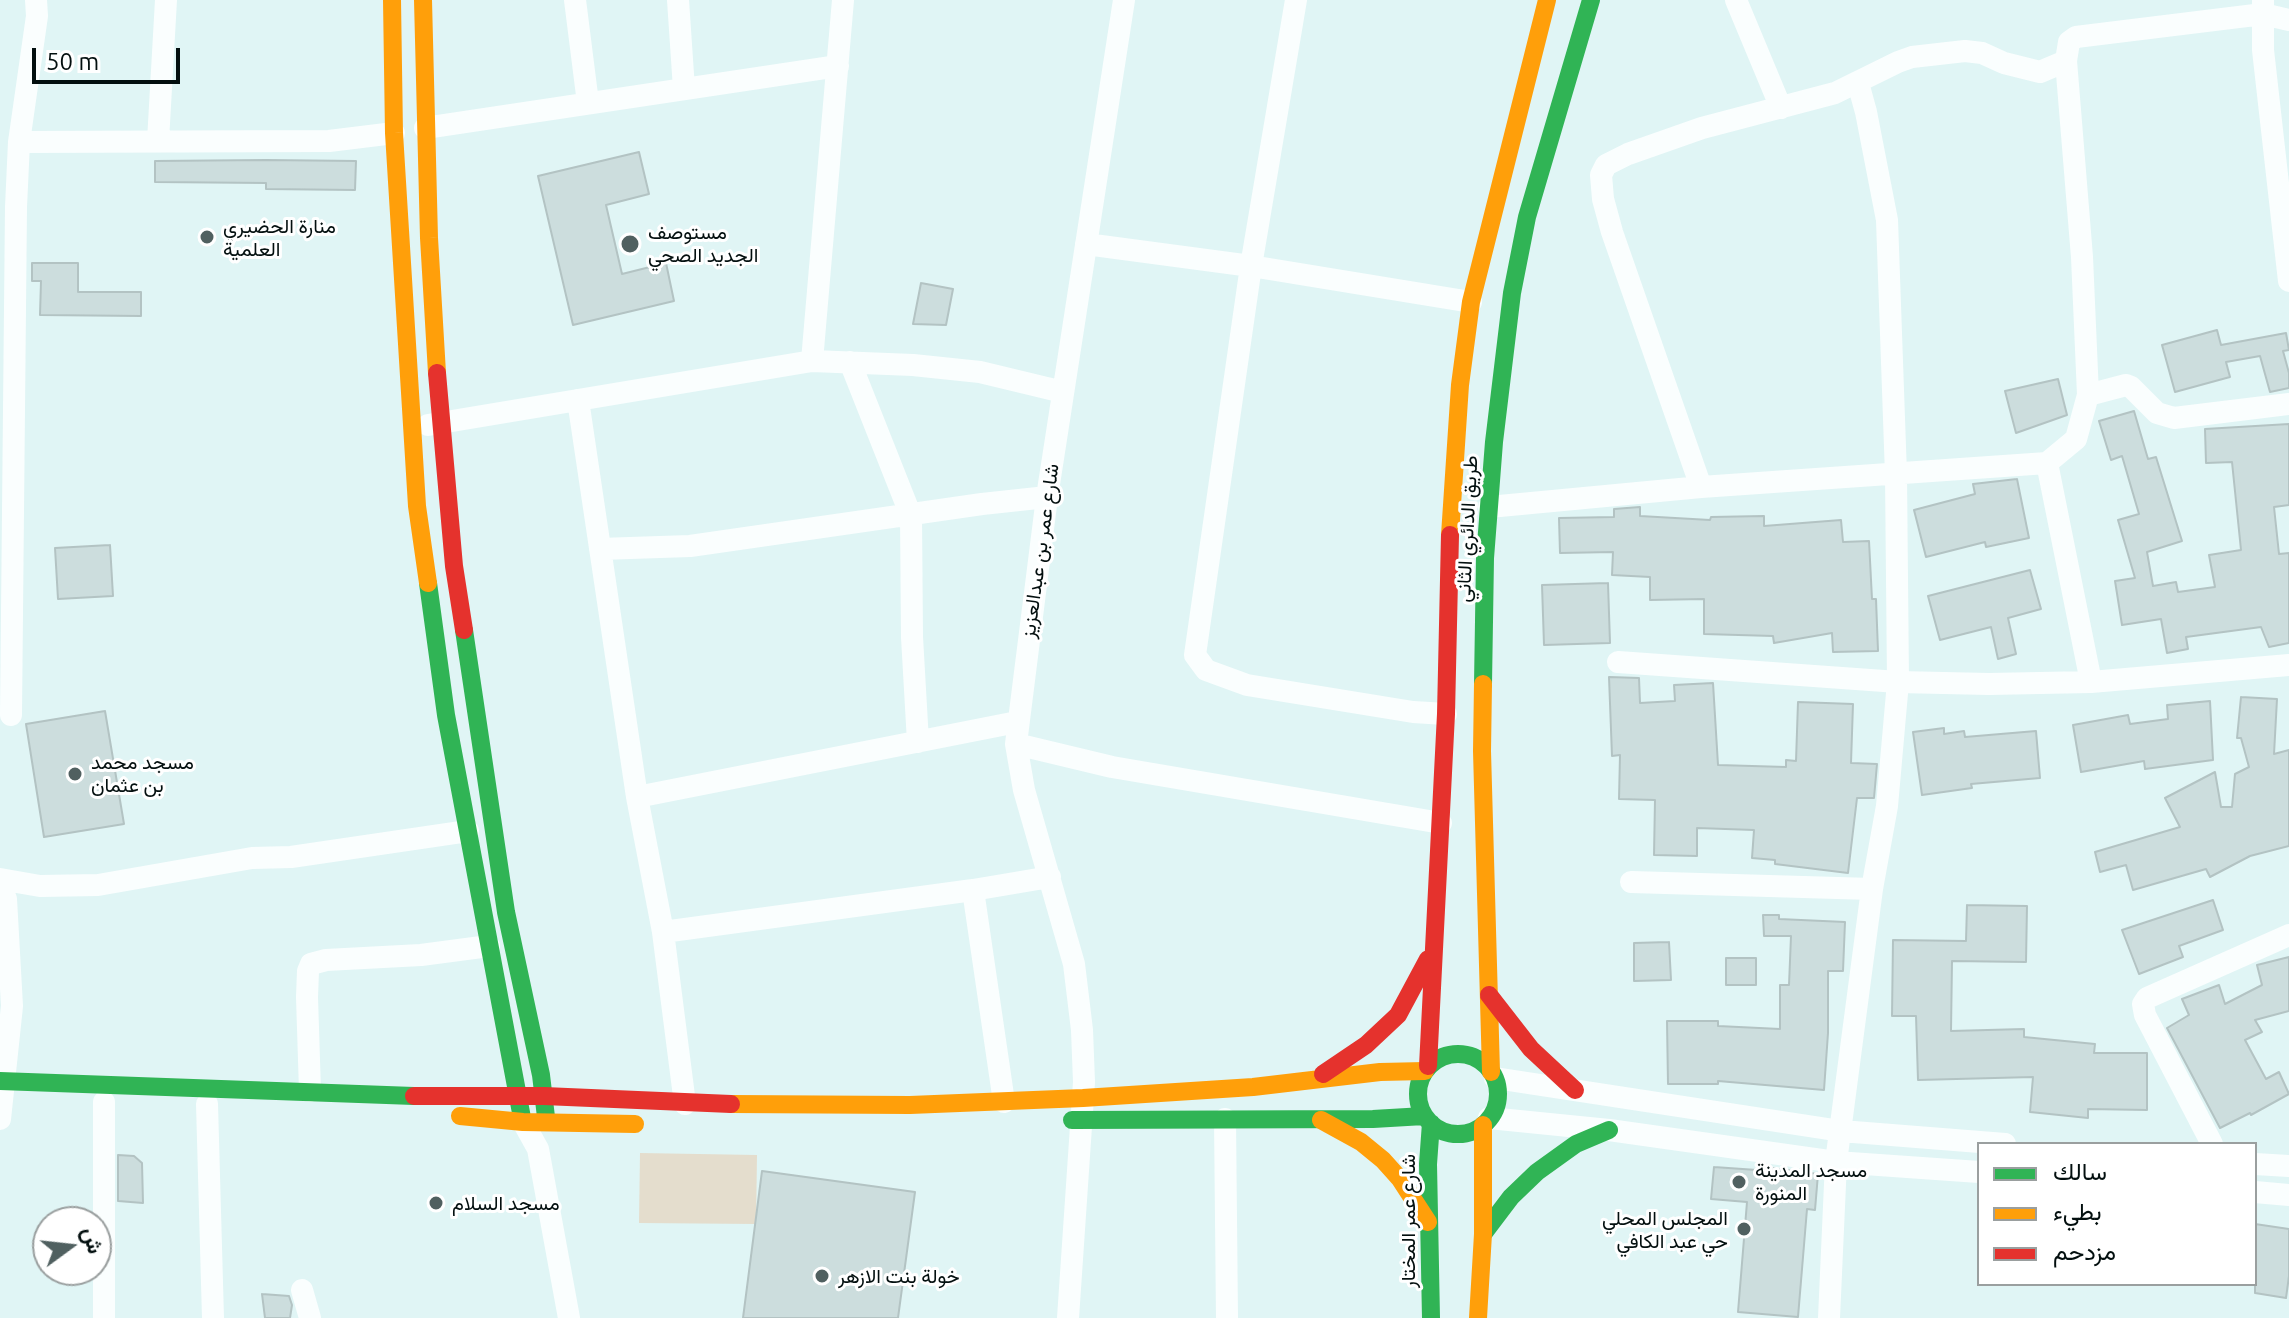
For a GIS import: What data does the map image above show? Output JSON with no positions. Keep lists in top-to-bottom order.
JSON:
{
  "streets": {
    "main road": ["طريق الدائري الثاني", "شارع عمر المختار"],
    "street": ["شارع عمر بن عبدالعزيز"]
  },
  "crossings": [
    ["طريق الدائري الثاني", "شارع عمر المختار"]
  ],
  "places": [
    "منارة الحضيري العلمية",
    "مستوصف الجديد الصحي",
    "مسجد محمد بن عثمان",
    "مسجد المدينة المنورة",
    "مسجد السلام",
    "المجلس المحلي حي عبد الكافي",
    "خولة بنت الازهر"
  ],
  "legend": ["سالك", "بطيء", "مزدحم"],
  "scale_bar": "50 m",
  "north": "right"
}
